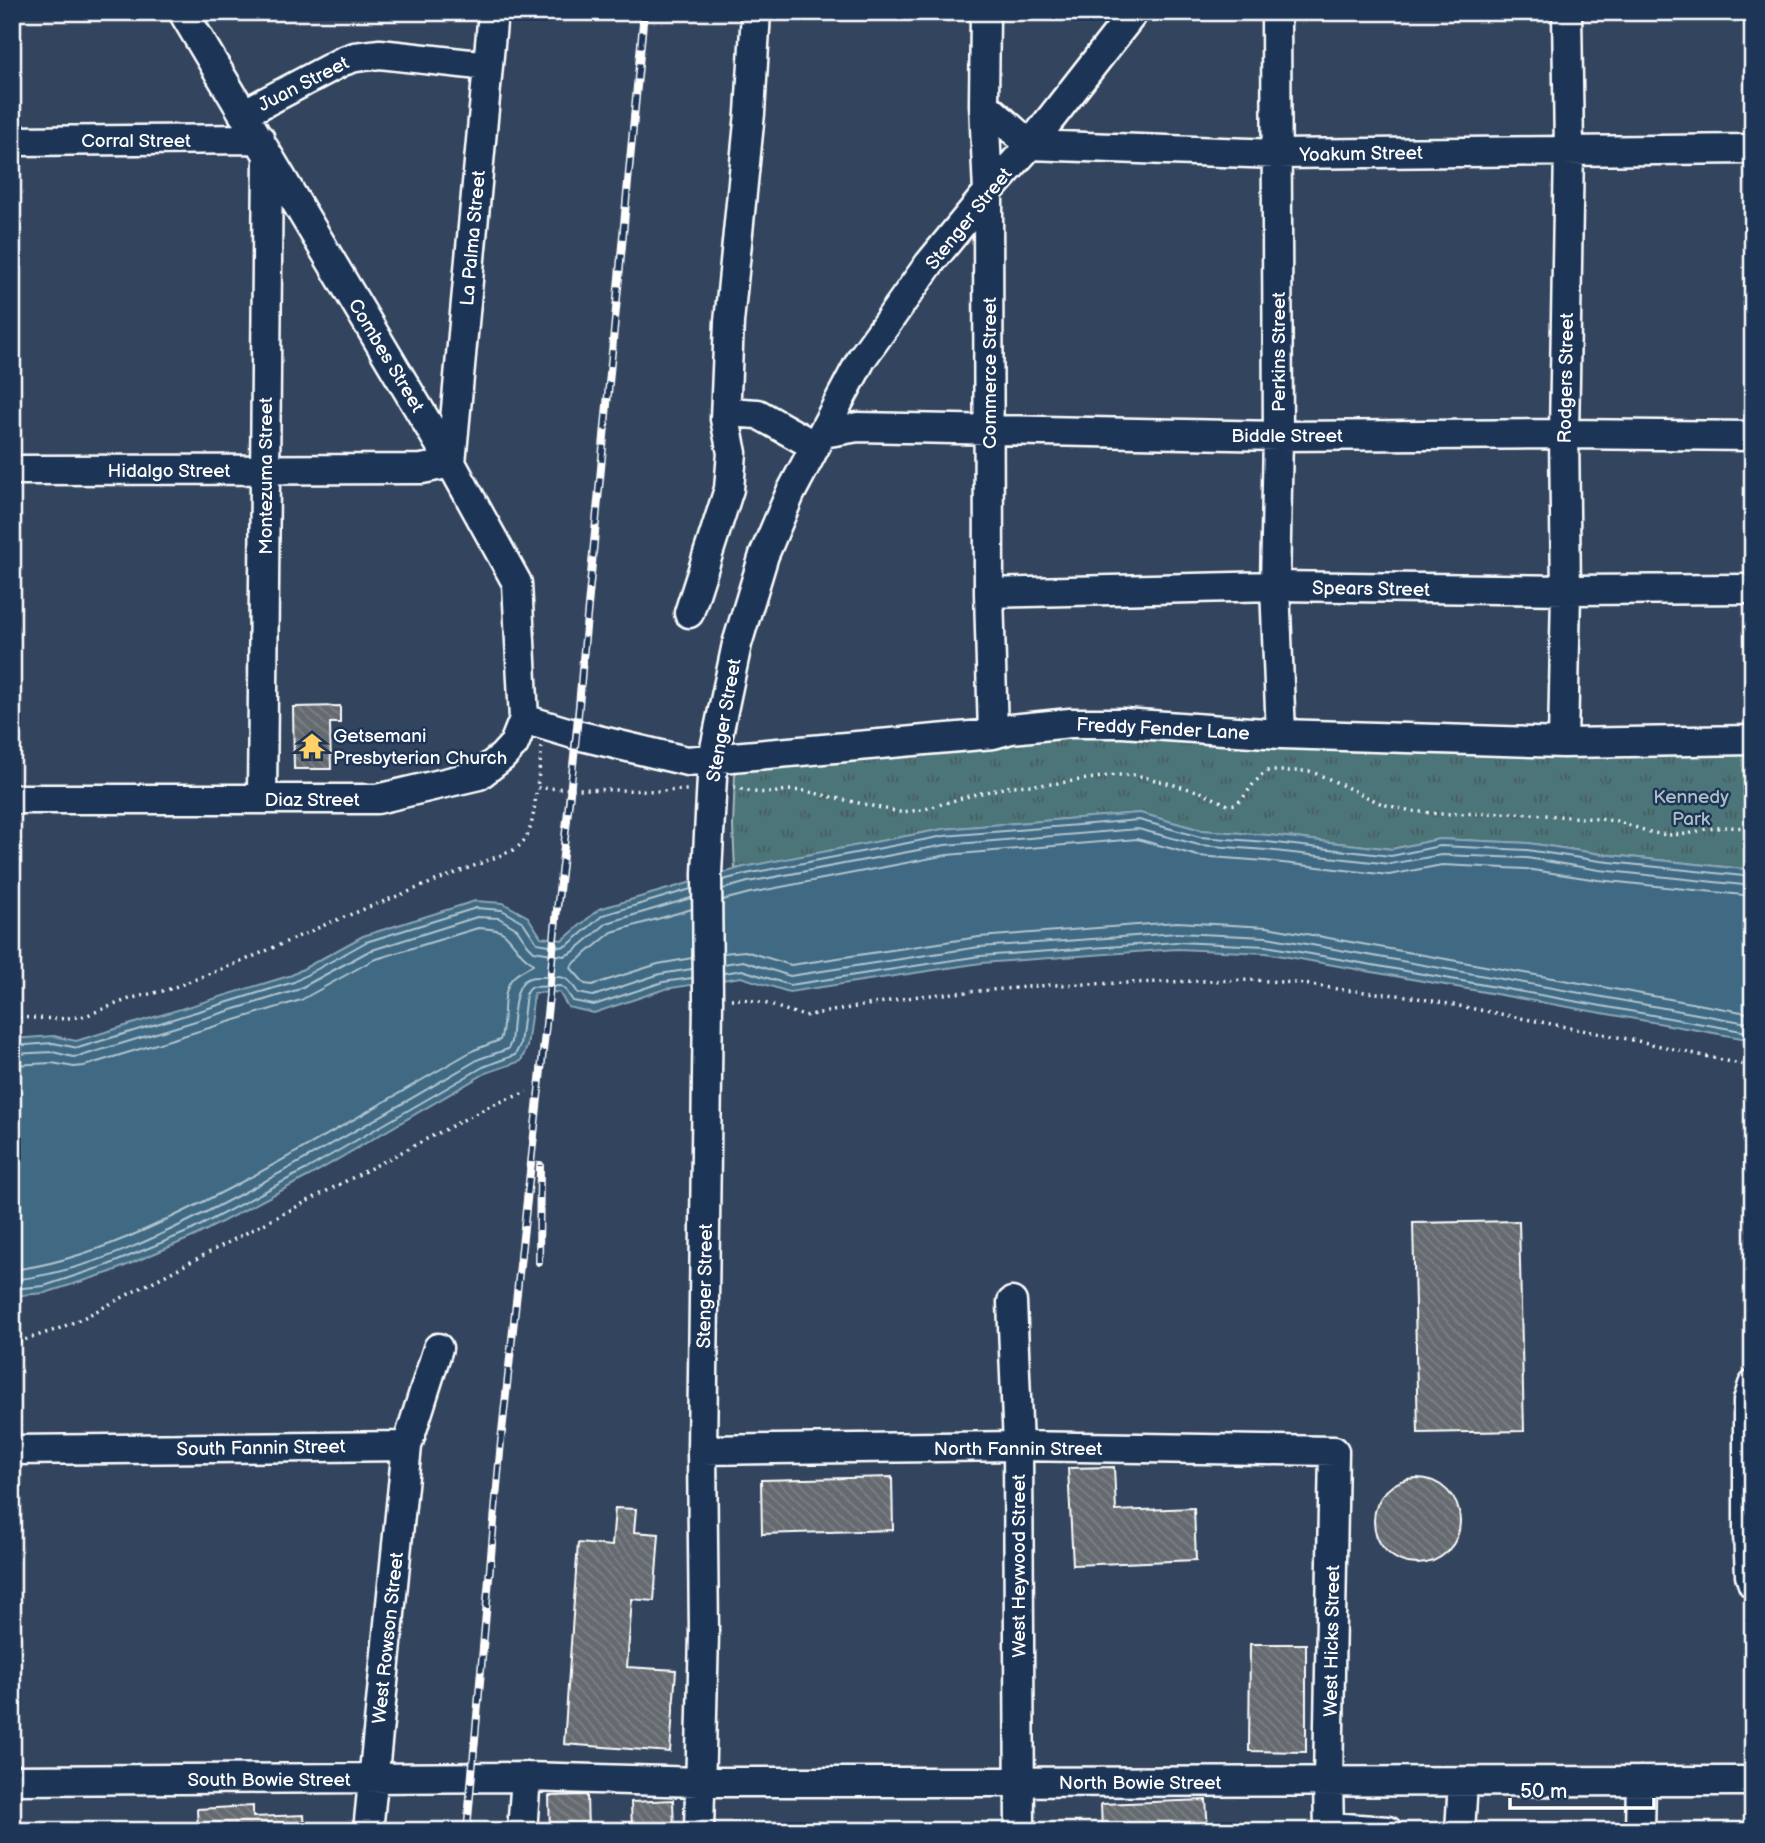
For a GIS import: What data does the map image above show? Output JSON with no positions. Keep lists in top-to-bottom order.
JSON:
{
  "streets": {
    "street": [
      "Juan Street",
      "Corral Street",
      "Yoakum Street",
      "Stenger Street",
      "La Palma Street",
      "Perkins Street",
      "Combes Street",
      "Commerce Street",
      "Rodgers Street",
      "Biddle Street",
      "Hidalgo Street",
      "Montezuma Street",
      "Spears Street",
      "Freddy Fender Lane",
      "Diaz Street",
      "South Fannin Street",
      "North Fannin Street",
      "West Heywood Street",
      "West Rowson Street",
      "West Hicks Street",
      "South Bowie Street",
      "North Bowie Street"
    ]
  },
  "crossings": [
    ["Juan Street", "La Palma Street"],
    ["Juan Street", "Combes Street"],
    ["Corral Street", "Combes Street"],
    ["Corral Street", "Montezuma Street"],
    ["Yoakum Street", "Stenger Street"],
    ["Yoakum Street", "Perkins Street"],
    ["Yoakum Street", "Rodgers Street"],
    ["Stenger Street", "Commerce Street"],
    ["Stenger Street", "Biddle Street"],
    ["Stenger Street", "Freddy Fender Lane"],
    ["Stenger Street", "North Fannin Street"],
    ["Stenger Street", "North Bowie Street"],
    ["La Palma Street", "Combes Street"],
    ["La Palma Street", "Hidalgo Street"],
    ["Perkins Street", "Biddle Street"],
    ["Perkins Street", "Spears Street"],
    ["Perkins Street", "Freddy Fender Lane"],
    ["Combes Street", "Hidalgo Street"],
    ["Combes Street", "Montezuma Street"],
    ["Combes Street", "Freddy Fender Lane"],
    ["Combes Street", "Diaz Street"],
    ["Commerce Street", "Biddle Street"],
    ["Commerce Street", "Spears Street"],
    ["Commerce Street", "Freddy Fender Lane"],
    ["Rodgers Street", "Biddle Street"],
    ["Rodgers Street", "Spears Street"],
    ["Rodgers Street", "Freddy Fender Lane"],
    ["Hidalgo Street", "Montezuma Street"],
    ["Montezuma Street", "Diaz Street"],
    ["Freddy Fender Lane", "Diaz Street"],
    ["South Fannin Street", "West Rowson Street"],
    ["North Fannin Street", "West Heywood Street"],
    ["North Fannin Street", "West Hicks Street"],
    ["West Heywood Street", "North Bowie Street"],
    ["West Rowson Street", "South Bowie Street"],
    ["West Hicks Street", "North Bowie Street"],
    ["South Bowie Street", "North Bowie Street"]
  ],
  "parks": ["Kennedy Park"],
  "places": {
    "temple": ["Getsemani Presbyterian Church"]
  },
  "scale_bar": "50 m"
}
